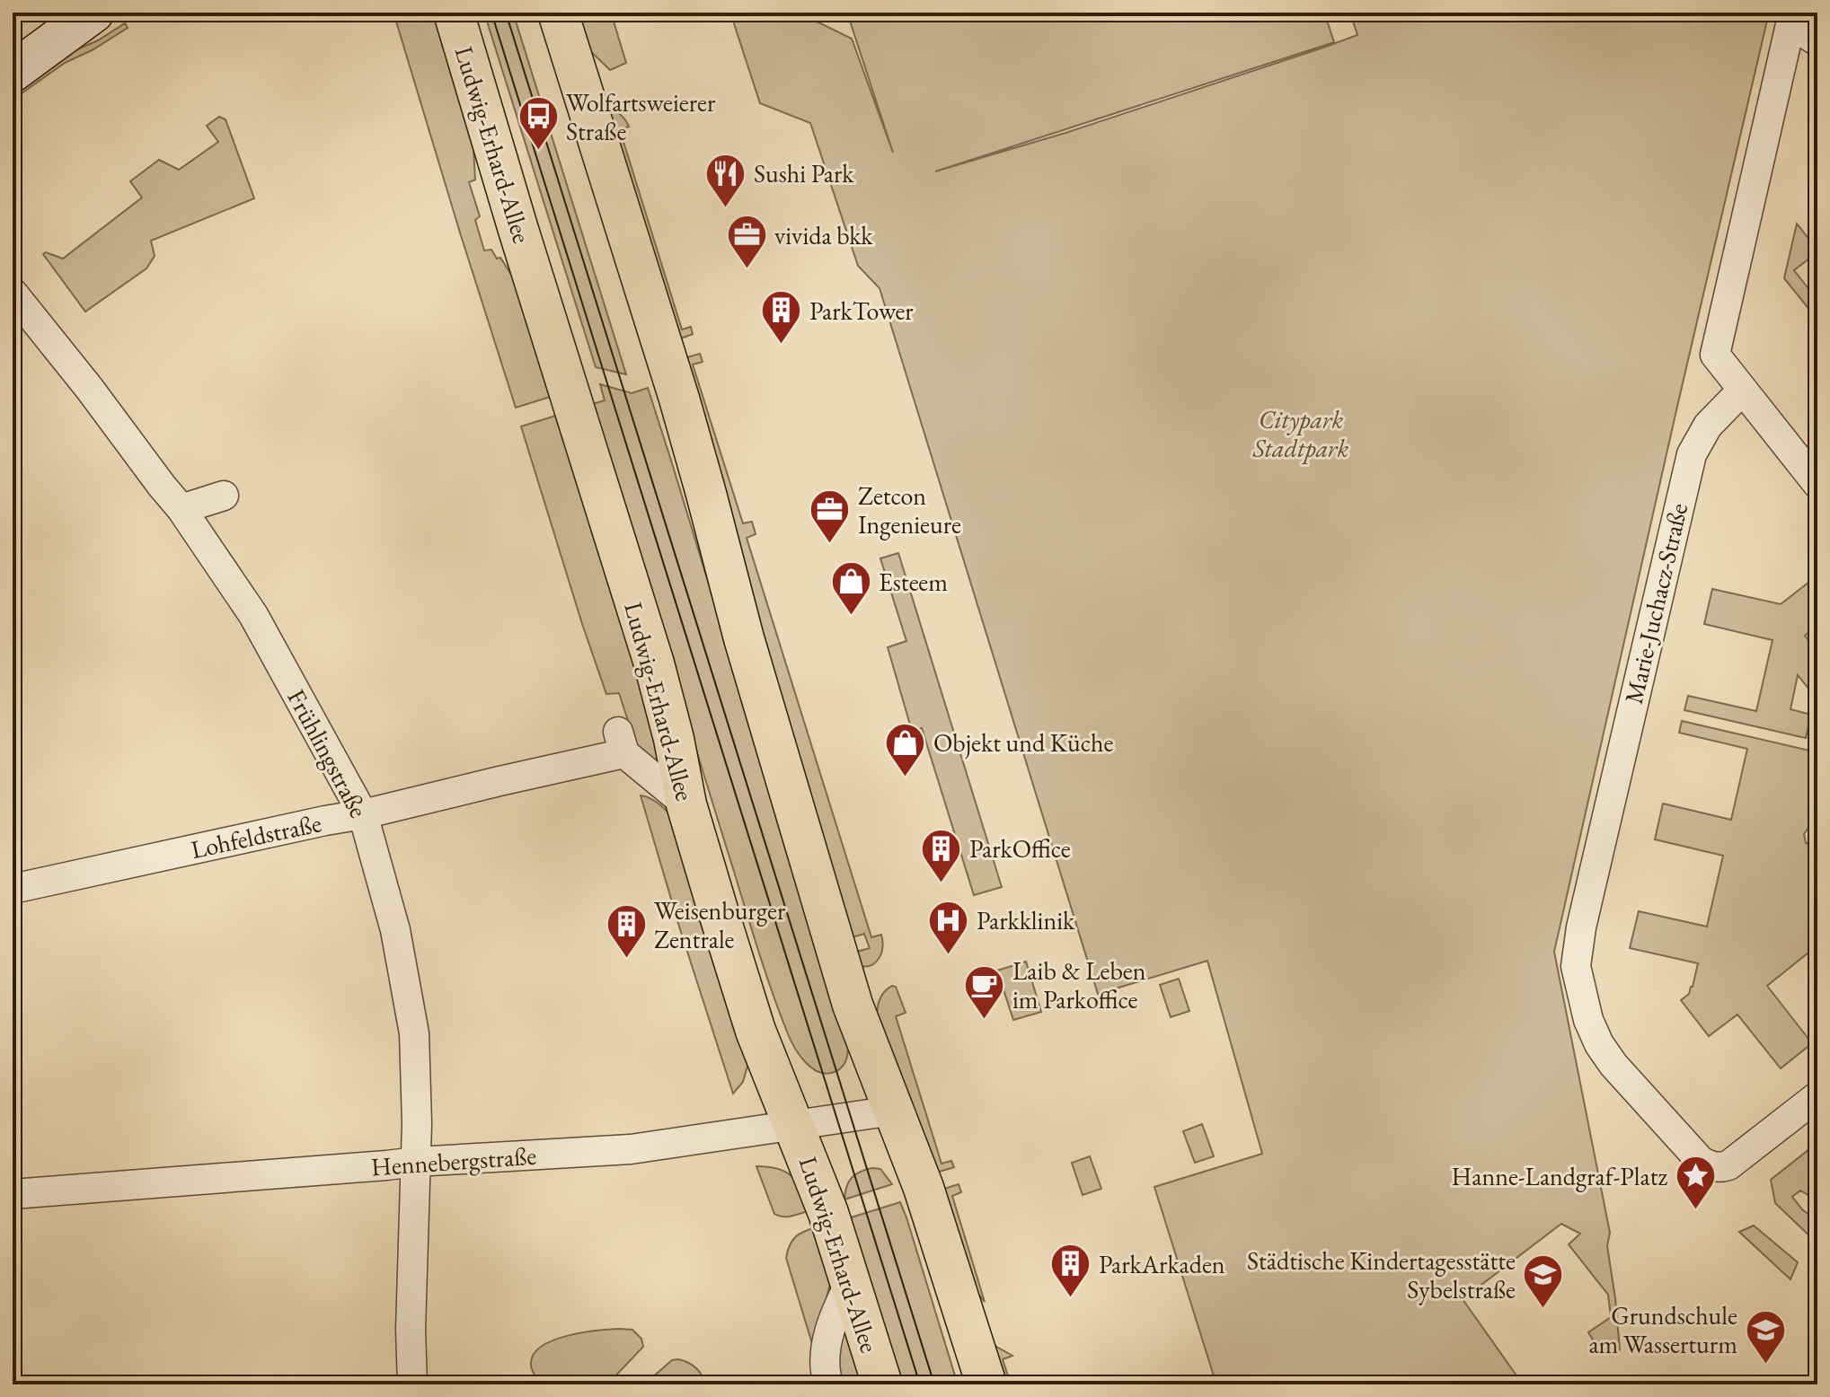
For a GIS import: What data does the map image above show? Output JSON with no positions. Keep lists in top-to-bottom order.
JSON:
{
  "streets": {
    "main road": ["Ludwig-Erhard-Allee"],
    "street": [
      "Marie-Juchacz-Straße",
      "Frühlingstraße",
      "Lohfeldstraße",
      "Hennebergstraße"
    ]
  },
  "crossings": [
    ["Ludwig-Erhard-Allee", "Lohfeldstraße"],
    ["Ludwig-Erhard-Allee", "Hennebergstraße"],
    ["Frühlingstraße", "Lohfeldstraße"],
    ["Frühlingstraße", "Hennebergstraße"]
  ],
  "parks": ["Citypark Stadtpark"],
  "places": {
    "bus stop": ["Wolfartsweierer Straße"],
    "restaurant": ["Sushi Park"],
    "office": ["vivida bkk", "Zetcon Ingenieure"],
    "building": [
      "ParkTower",
      "ParkOffice",
      "Weisenburger Zentrale",
      "ParkArkaden"
    ],
    "shop": ["Esteem", "Objekt und Küche"],
    "hospital": ["Parkklinik"],
    "cafe": ["Laib & Leben im Parkoffice"],
    "place": ["Hanne-Landgraf-Platz"],
    "school or university": ["Städtische Kindertagesstätte Sybelstraße", "Grundschule am Wasserturm"]
  }
}
